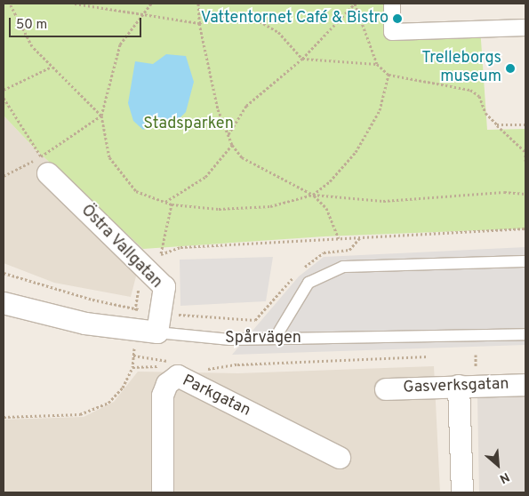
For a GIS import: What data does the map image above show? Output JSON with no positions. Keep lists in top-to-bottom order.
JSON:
{
  "streets": {
    "street": [
      "Östra Vallgatan",
      "Spårvägen",
      "Gasverksgatan",
      "Parkgatan"
    ]
  },
  "crossings": [
    ["Östra Vallgatan", "Spårvägen"]
  ],
  "parks": ["Stadsparken"],
  "places": ["Vattentornet Café & Bistro", "Trelleborgs museum"],
  "scale_bar": "50 m",
  "north": "bottom right"
}
